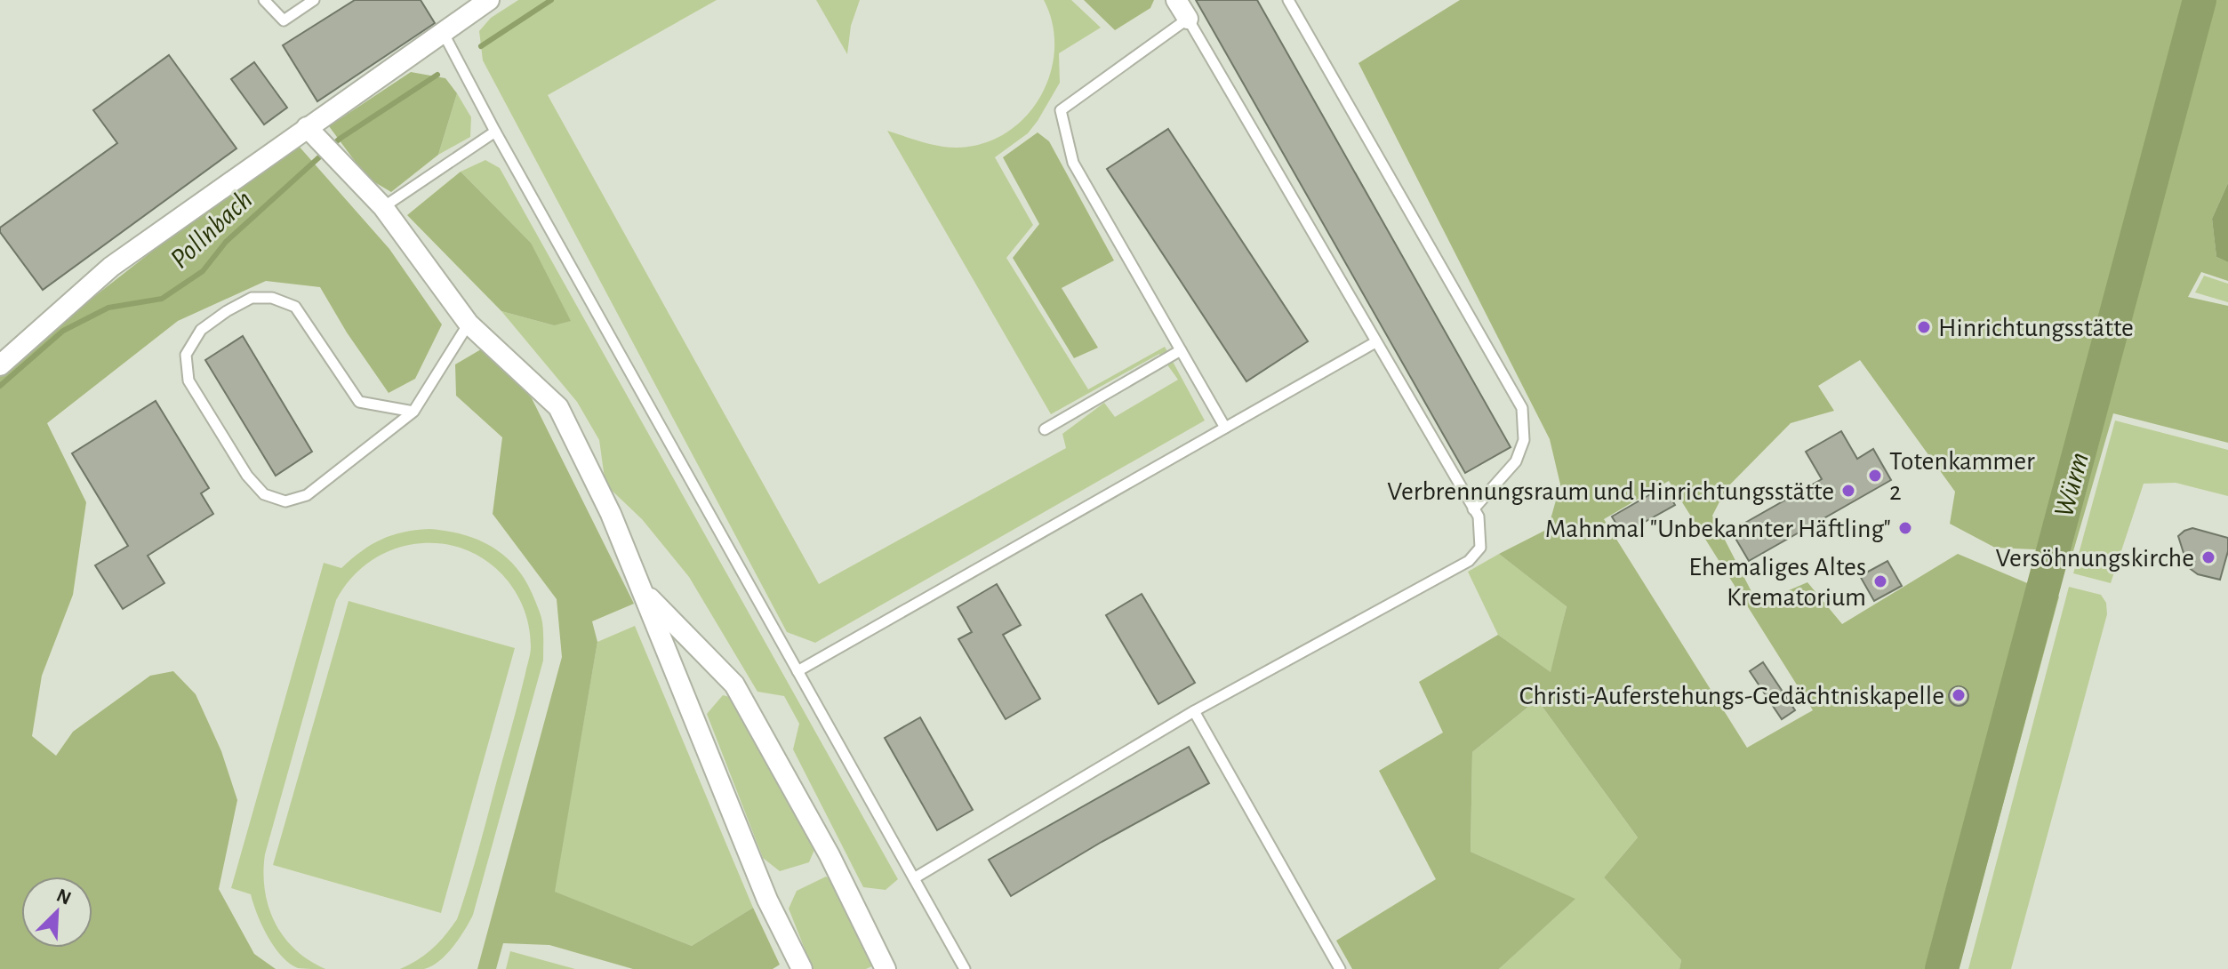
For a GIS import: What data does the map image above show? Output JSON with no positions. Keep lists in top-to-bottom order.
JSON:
{
  "water": ["Pollnbach", "Würm"],
  "places": [
    "Hinrichtungsstätte",
    "Totenkammer 2",
    "Verbrennungsraum und Hinrichtungsstätte",
    "Mahnmal \"Unbekannter Häftling\"",
    "Versöhnungskirche",
    "Ehemaliges Altes Krematorium",
    "Christi-Auferstehungs-Gedächtniskapelle"
  ],
  "north": "top right"
}
